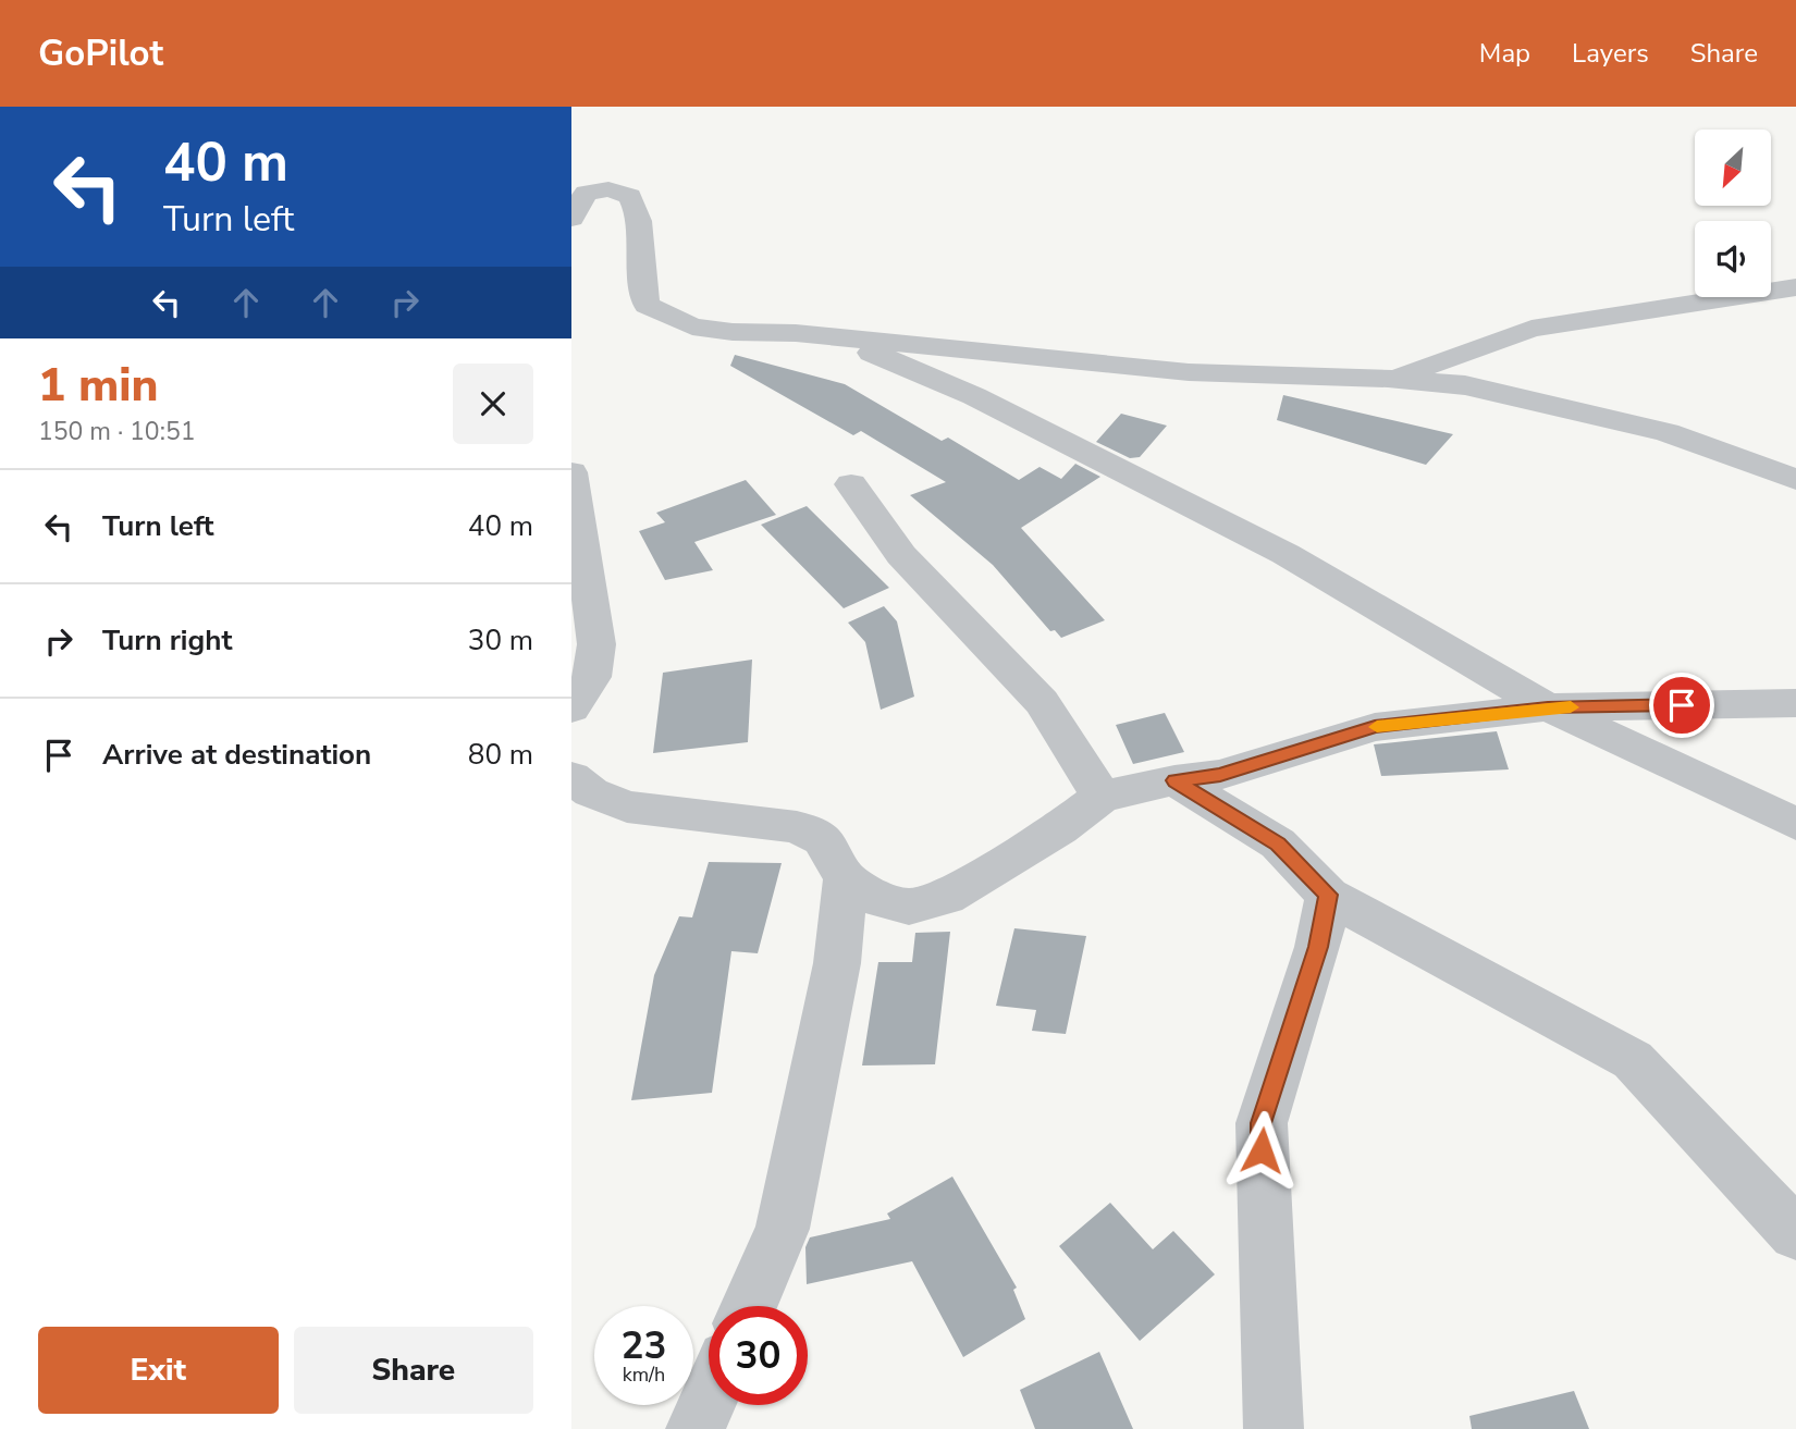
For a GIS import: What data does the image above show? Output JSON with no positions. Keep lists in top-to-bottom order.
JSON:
{
  "north": "bottom left",
  "page": {
    "header": "GoPilot",
    "nav": ["Map", "Layers", "Share"],
    "turn": ["40 m", "Turn left"],
    "heading": ["1 min", "150 m · 10:51"],
    "list": [
      {
        "name": "Turn left",
        "value": "40 m"
      },
      {
        "name": "Turn right",
        "value": "30 m"
      },
      {
        "name": "Arrive at destination",
        "value": "80 m"
      }
    ],
    "speed": "23 km/h",
    "limit": "30",
    "buttons": ["Exit", "Share"]
  }
}
